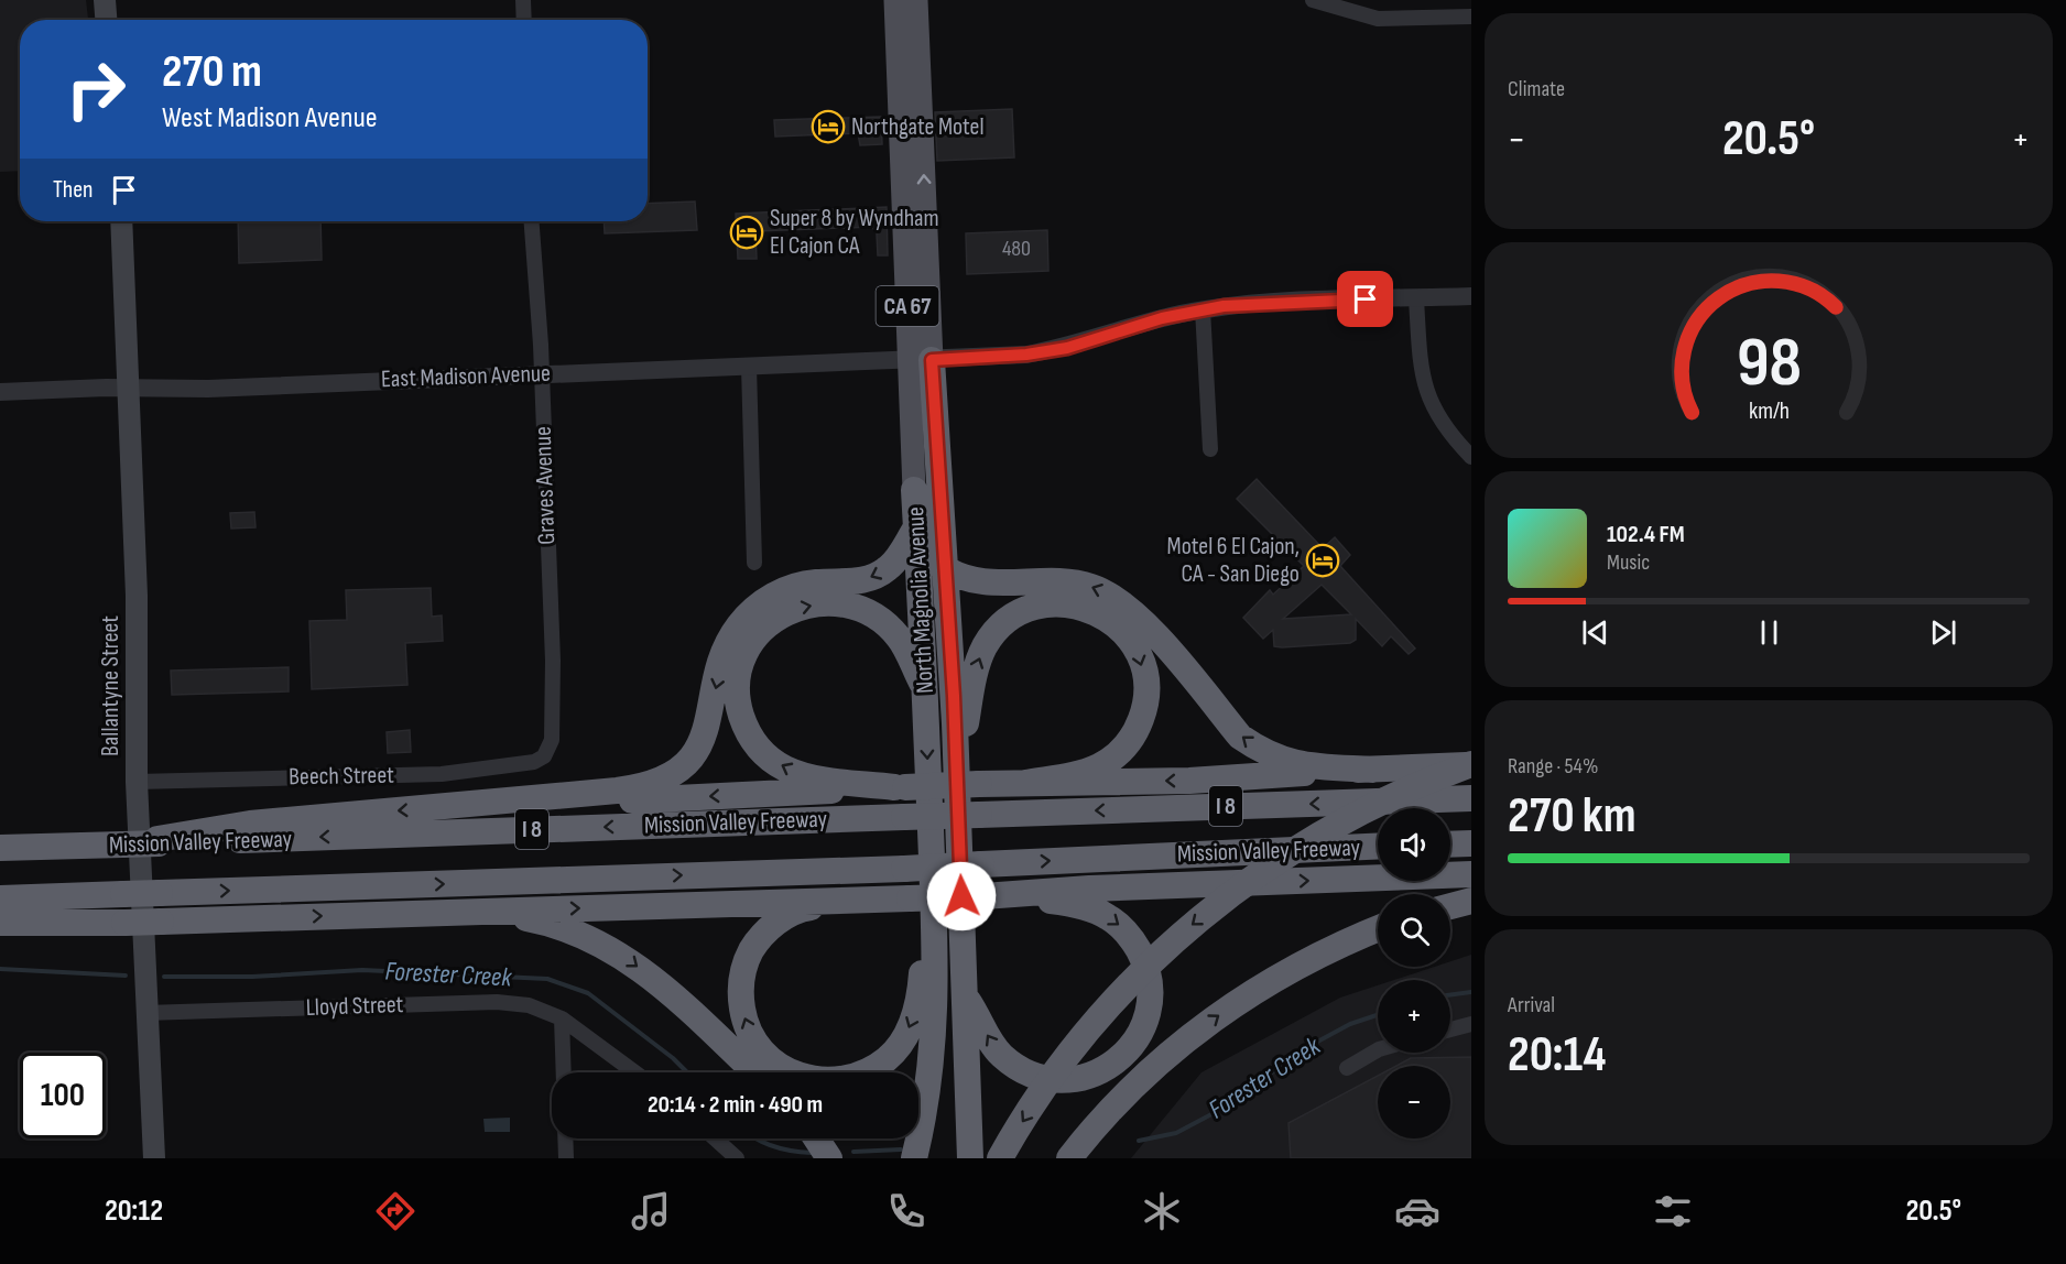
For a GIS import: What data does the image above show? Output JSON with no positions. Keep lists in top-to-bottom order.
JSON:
{
  "streets": {
    "highway": ["North Magnolia Avenue", "I 8", "Mission Valley Freeway"],
    "main road": ["CA 67", "Ballantyne Street"],
    "street": [
      "East Madison Avenue",
      "Graves Avenue",
      "Beech Street",
      "Lloyd Street"
    ]
  },
  "crossings": [
    ["East Madison Avenue", "Graves Avenue"],
    ["East Madison Avenue", "North Magnolia Avenue"],
    ["East Madison Avenue", "Ballantyne Street"],
    ["Graves Avenue", "Beech Street"],
    ["Ballantyne Street", "Beech Street"],
    ["Ballantyne Street", "Lloyd Street"]
  ],
  "water": ["Forester Creek"],
  "places": {
    "hotel": ["Northgate Motel", "Super 8 by Wyndham El Cajon CA", "Motel 6 El Cajon, CA - San Diego"]
  },
  "house_numbers": ["480"],
  "page": {
    "tile": [
      "Climate",
      ["Range · 54%", "270 km"],
      ["Arrival", "20:14"]
    ],
    "turn": ["270 m", "West Madison Avenue"],
    "heat": ["−", "20.5°", "+"],
    "then": "Then",
    "song": ["102.4 FM", "Music"],
    "map_buttons": ["+", "−"],
    "limit": "100",
    "trip": "20:14 · 2 min · 490 m",
    "tabs": ["20:12", "20.5°"],
    "gauge": ["98", "km/h"]
  }
}
